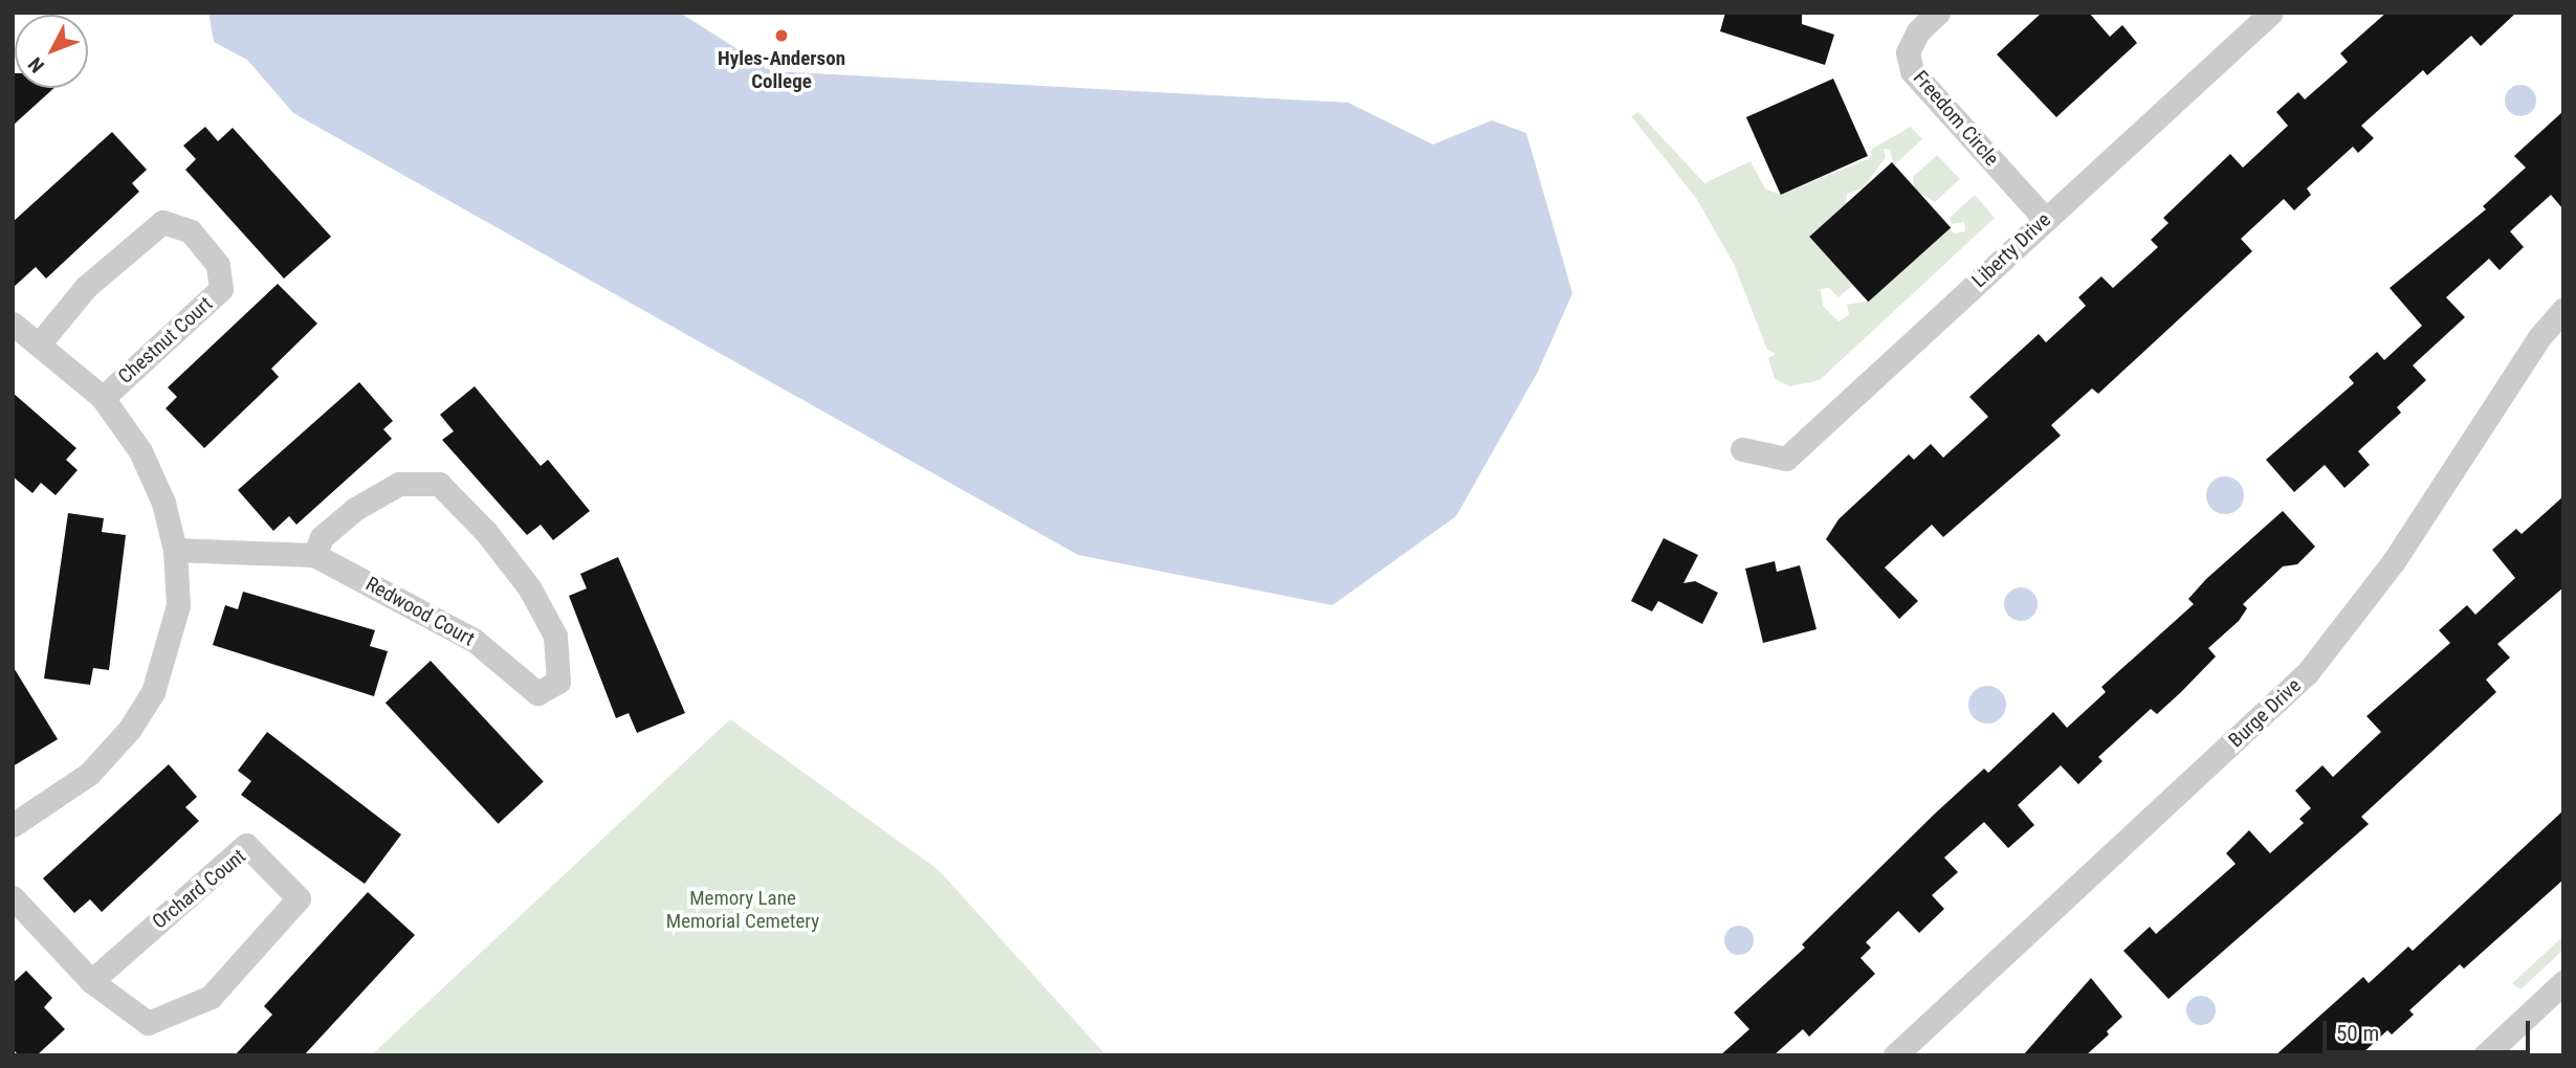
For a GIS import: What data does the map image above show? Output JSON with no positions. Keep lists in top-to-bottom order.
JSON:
{
  "streets": {
    "street": [
      "Freedom Circle",
      "Liberty Drive",
      "Chestnut Court",
      "Redwood Court",
      "Burge Drive",
      "Orchard Count"
    ]
  },
  "crossings": [
    ["Freedom Circle", "Liberty Drive"]
  ],
  "parks": ["Memory Lane Memorial Cemetery"],
  "places": ["Hyles-Anderson College"],
  "scale_bar": "50 m",
  "north": "bottom left"
}
